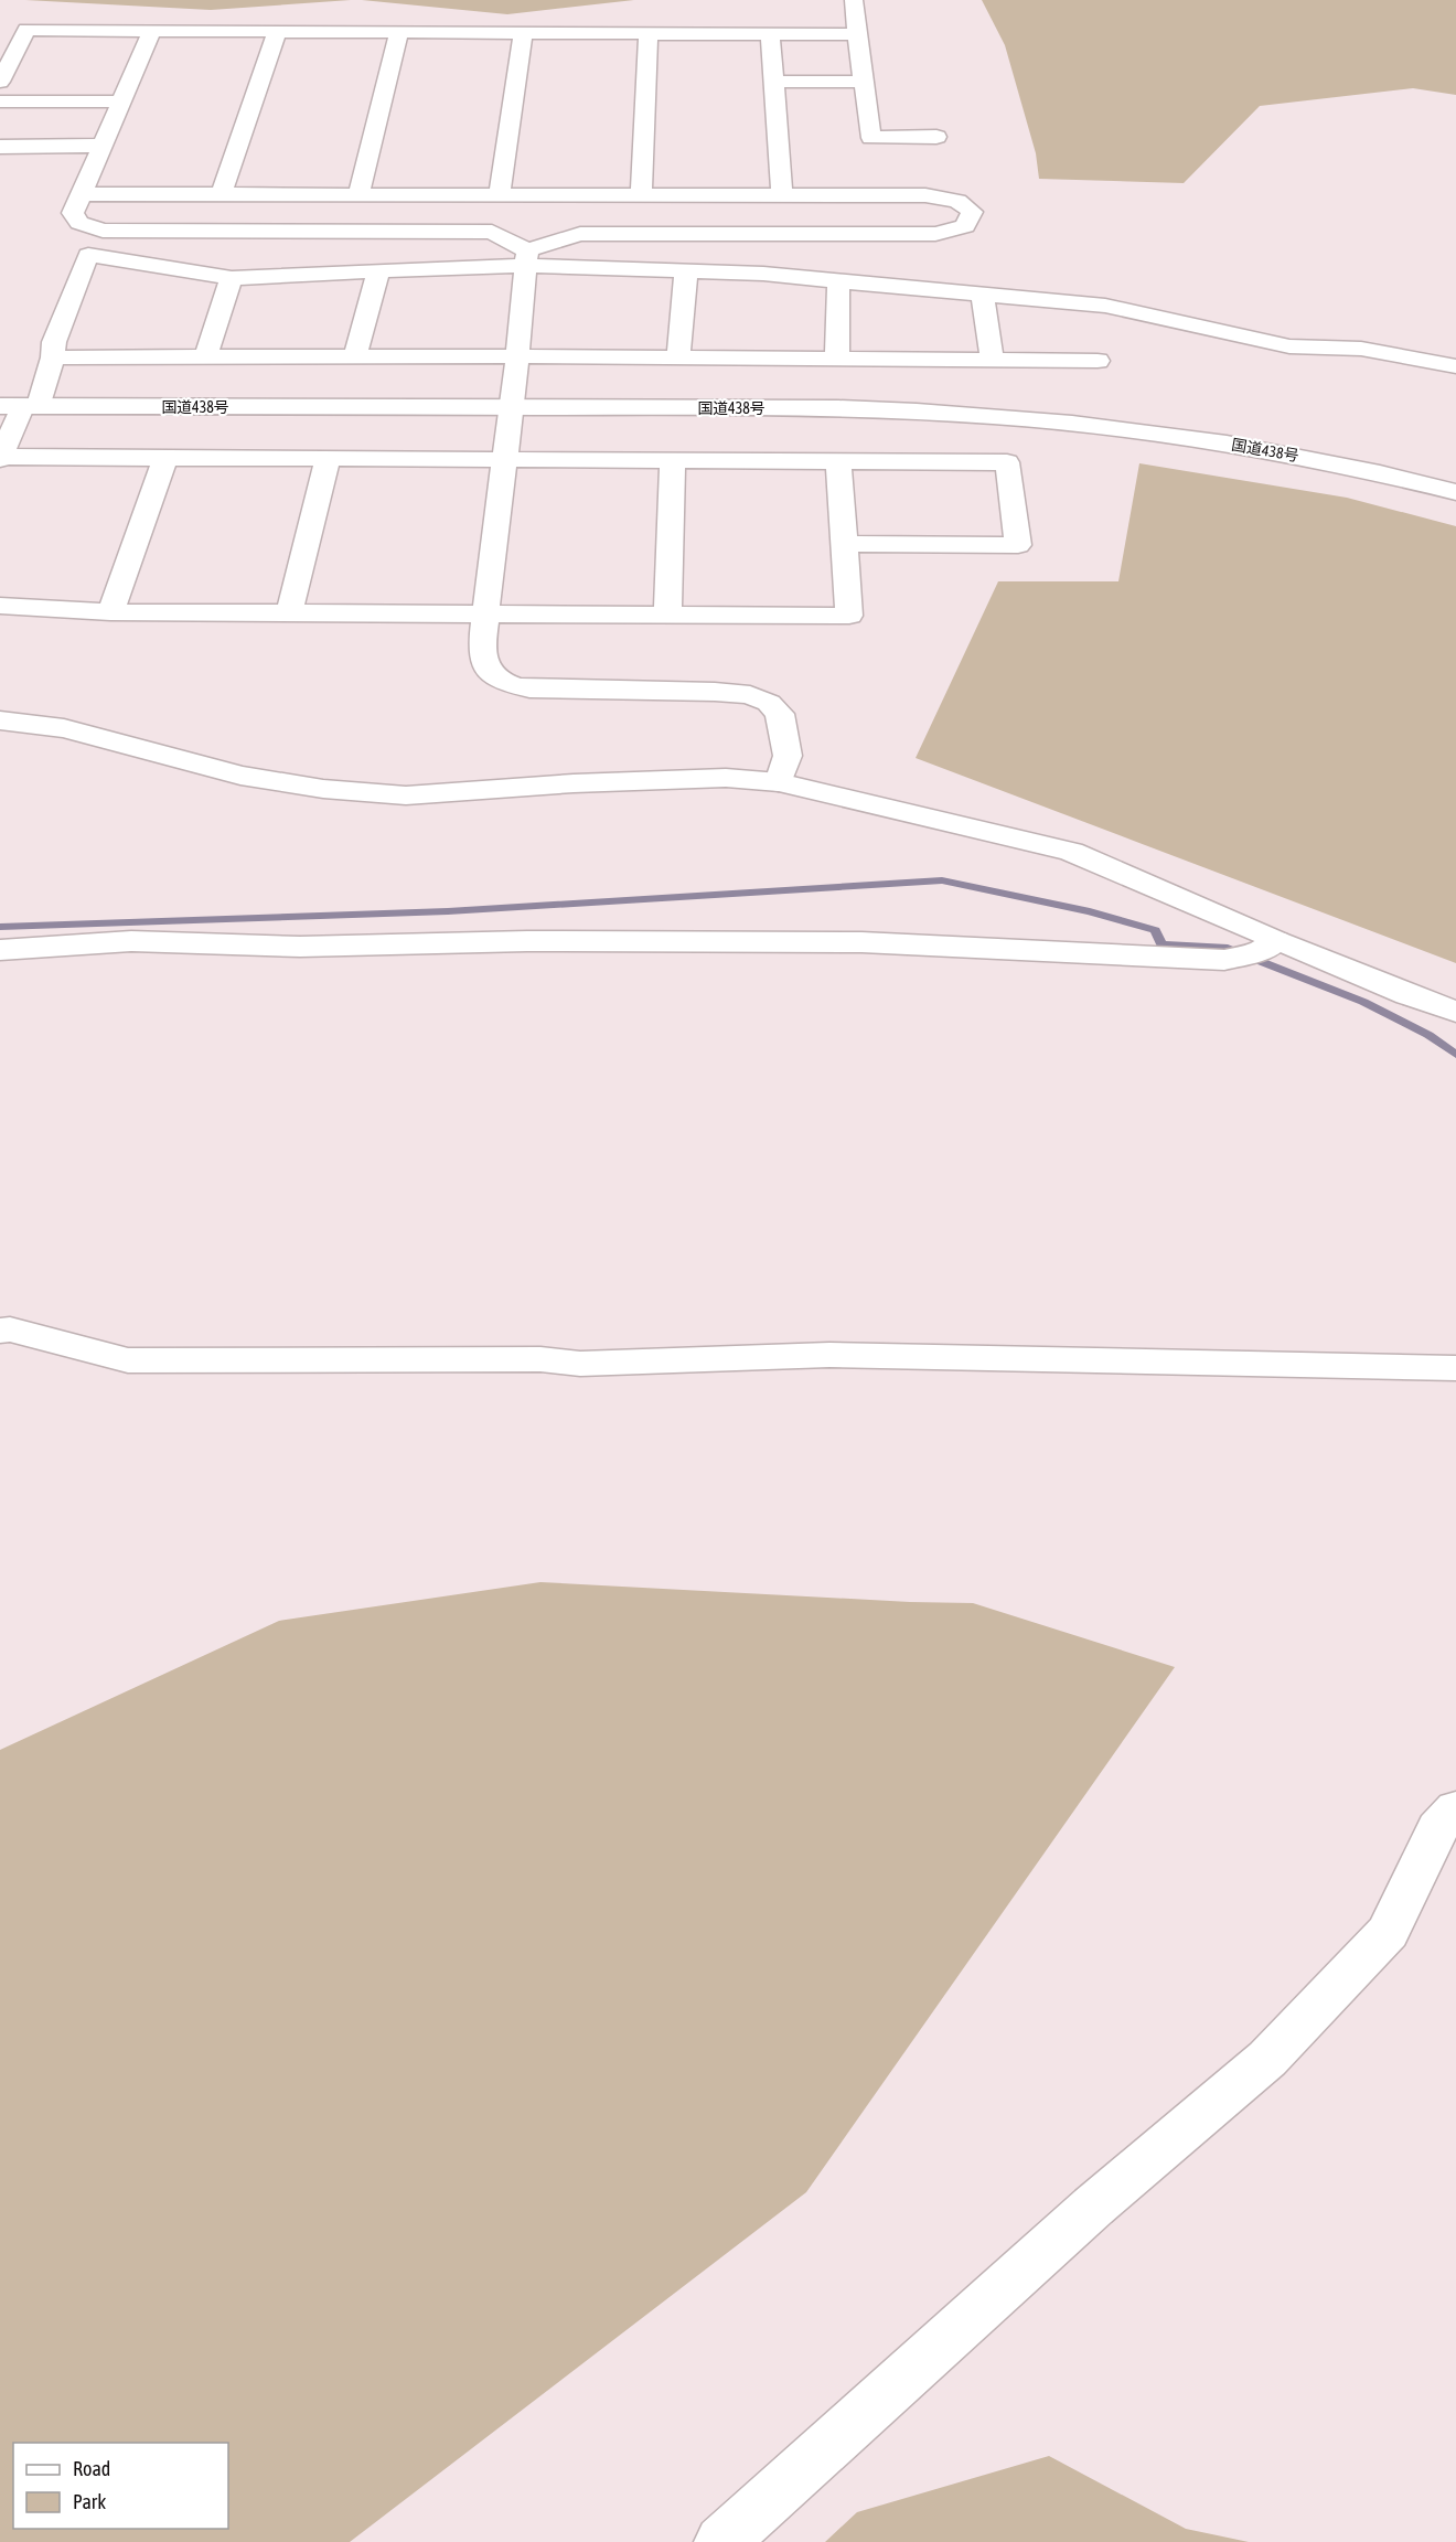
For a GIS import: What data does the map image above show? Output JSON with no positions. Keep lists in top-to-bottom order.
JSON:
{
  "streets": {
    "main road": ["国道438号"]
  },
  "legend": ["Road", "Park"]
}
